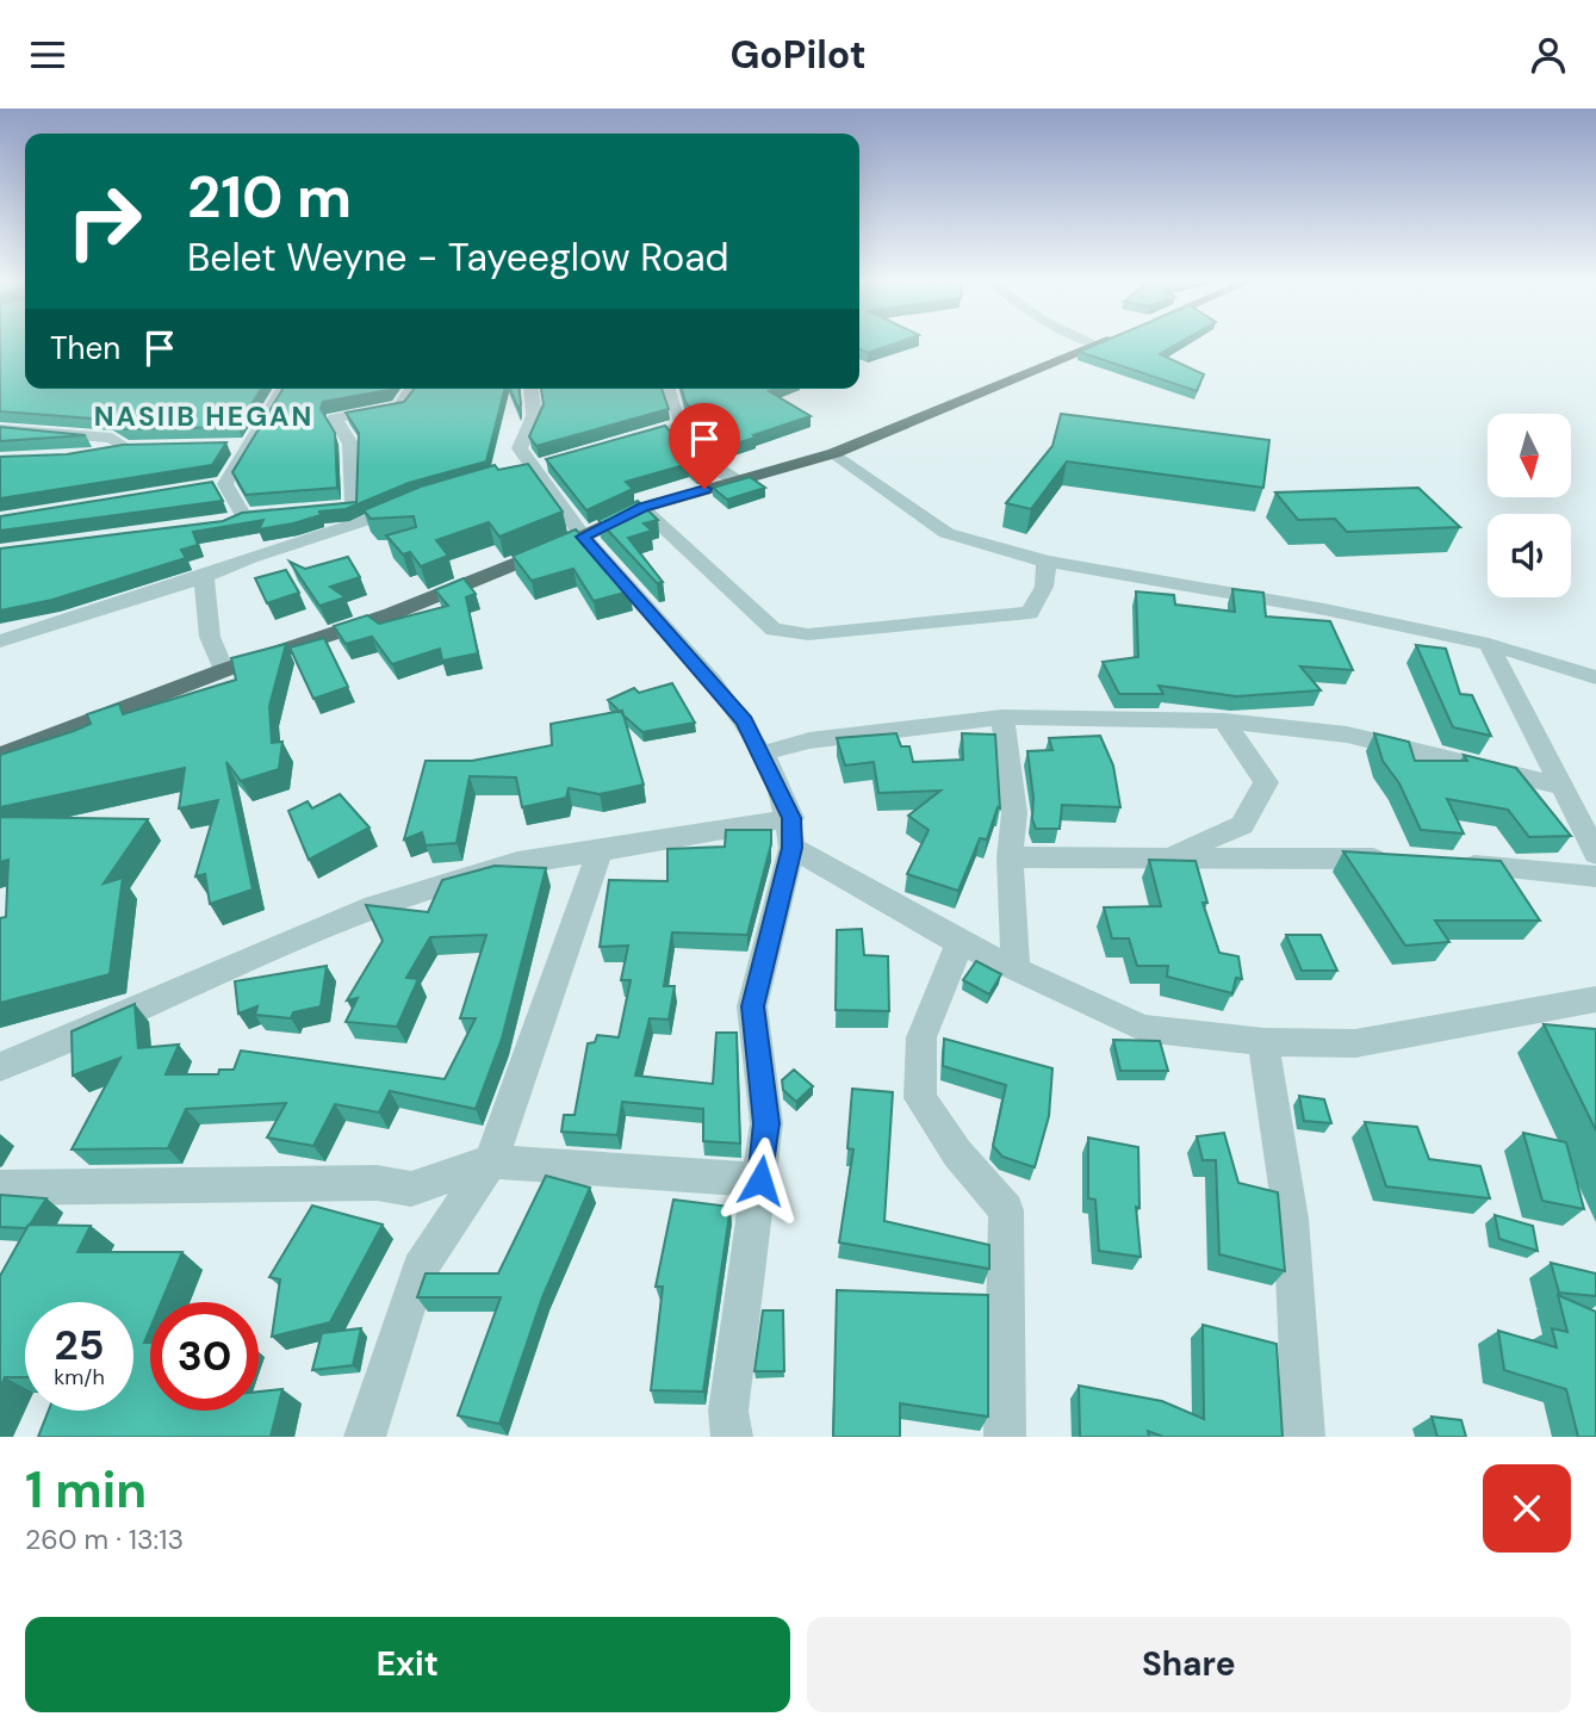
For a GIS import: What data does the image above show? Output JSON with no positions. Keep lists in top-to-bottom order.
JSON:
{
  "districts": ["NASIIB HEGAN"],
  "north": "bottom",
  "page": {
    "header": "GoPilot",
    "turn": ["210 m", "Belet Weyne - Tayeeglow Road"],
    "then": "Then",
    "speed": "25 km/h",
    "limit": "30",
    "heading": ["1 min", "260 m · 13:13"],
    "buttons": ["Exit", "Share"]
  }
}
